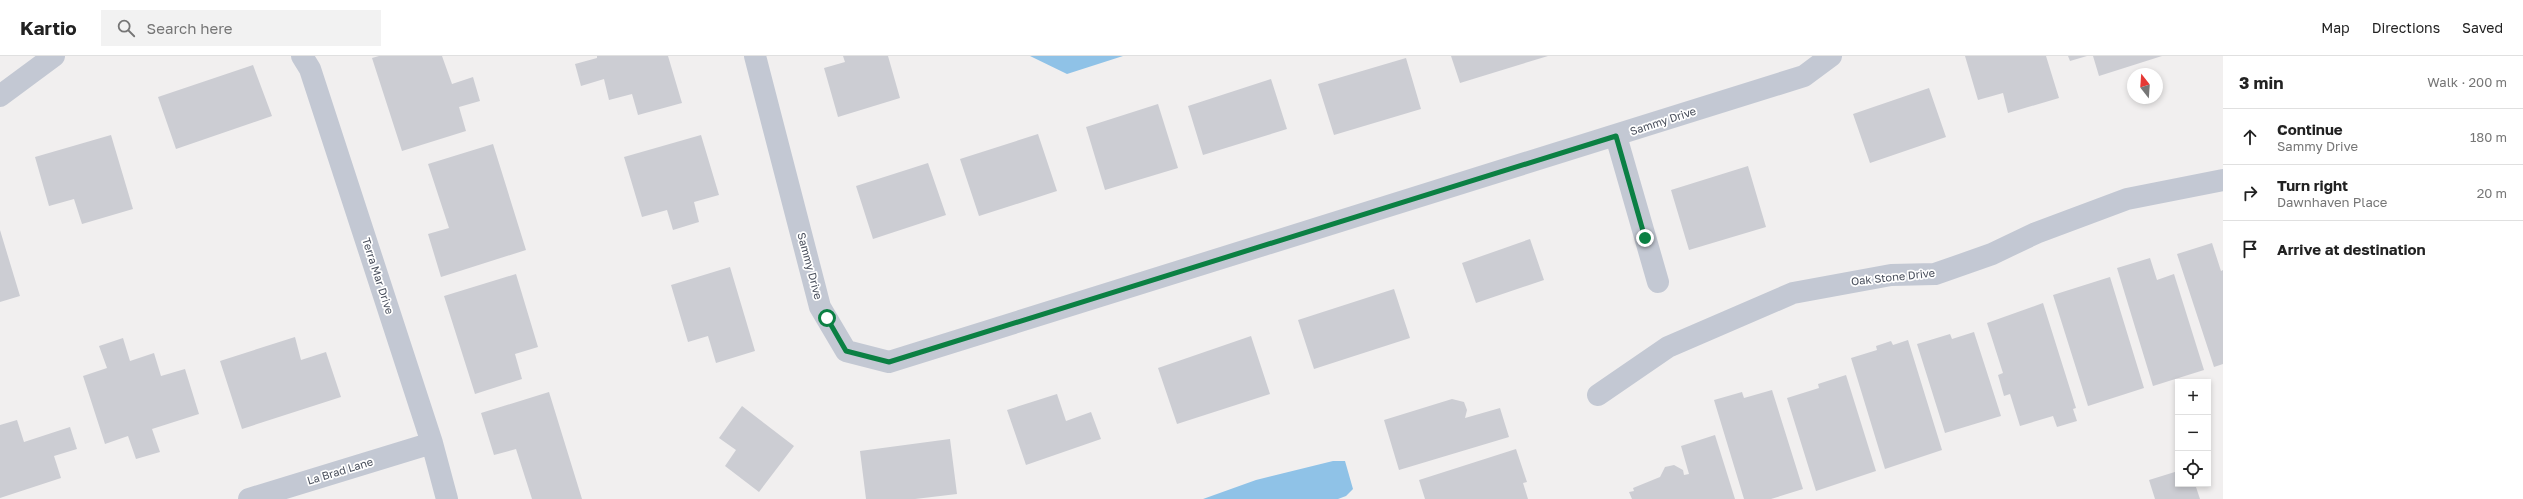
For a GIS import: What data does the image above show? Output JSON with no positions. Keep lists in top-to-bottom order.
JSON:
{
  "streets": {
    "street": [
      "Sammy Drive",
      "Terra Mar Drive",
      "Oak Stone Drive",
      "La Brad Lane"
    ]
  },
  "crossings": [
    ["Terra Mar Drive", "La Brad Lane"]
  ],
  "north": "top",
  "page": {
    "header": "Kartio",
    "search": "Search here",
    "nav": ["Map", "Directions", "Saved"],
    "heading": ["3 min", "Walk · 200 m"],
    "list": [
      ["Continue", "Sammy Drive", "180 m"],
      ["Turn right", "Dawnhaven Place", "20 m"],
      "Arrive at destination"
    ],
    "map_buttons": ["+", "−"]
  }
}
